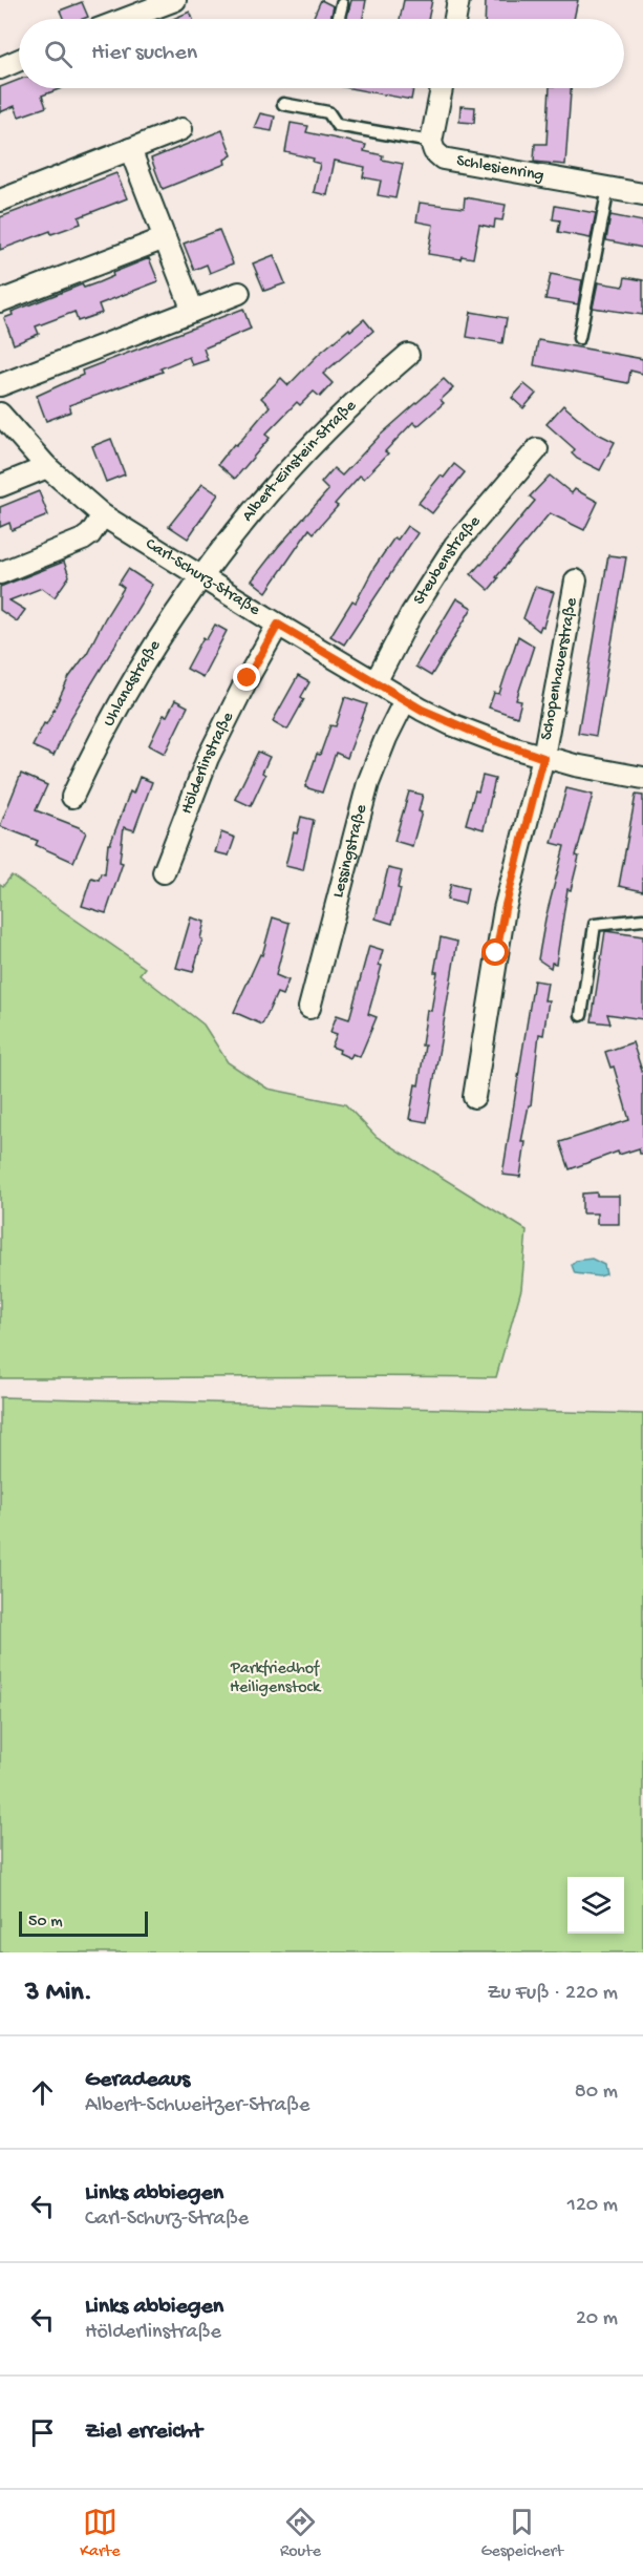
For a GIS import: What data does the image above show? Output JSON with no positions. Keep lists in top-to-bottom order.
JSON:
{
  "streets": {
    "street": [
      "Schlesienring",
      "Albert-Einstein-Straße",
      "Steubenstraße",
      "Carl-Schurz-Straße",
      "Schopenhauerstraße",
      "Uhlandstraße",
      "Hölderlinstraße",
      "Lessingstraße"
    ]
  },
  "crossings": [
    ["Albert-Einstein-Straße", "Carl-Schurz-Straße"],
    ["Albert-Einstein-Straße", "Uhlandstraße"],
    ["Steubenstraße", "Carl-Schurz-Straße"],
    ["Carl-Schurz-Straße", "Schopenhauerstraße"],
    ["Carl-Schurz-Straße", "Uhlandstraße"],
    ["Carl-Schurz-Straße", "Hölderlinstraße"],
    ["Carl-Schurz-Straße", "Lessingstraße"]
  ],
  "parks": ["Parkfriedhof Heiligenstock"],
  "scale_bar": "50 m",
  "page": {
    "search": "Hier suchen",
    "scale": "50 m",
    "heading": ["3 Min.", "Zu Fuß · 220 m"],
    "list": [
      ["Geradeaus", "Albert-Schweitzer-Straße", "80 m"],
      ["Links abbiegen", "Carl-Schurz-Straße", "120 m"],
      ["Links abbiegen", "Hölderlinstraße", "20 m"],
      "Ziel erreicht"
    ],
    "nav": ["Karte", "Route", "Gespeichert"]
  }
}
